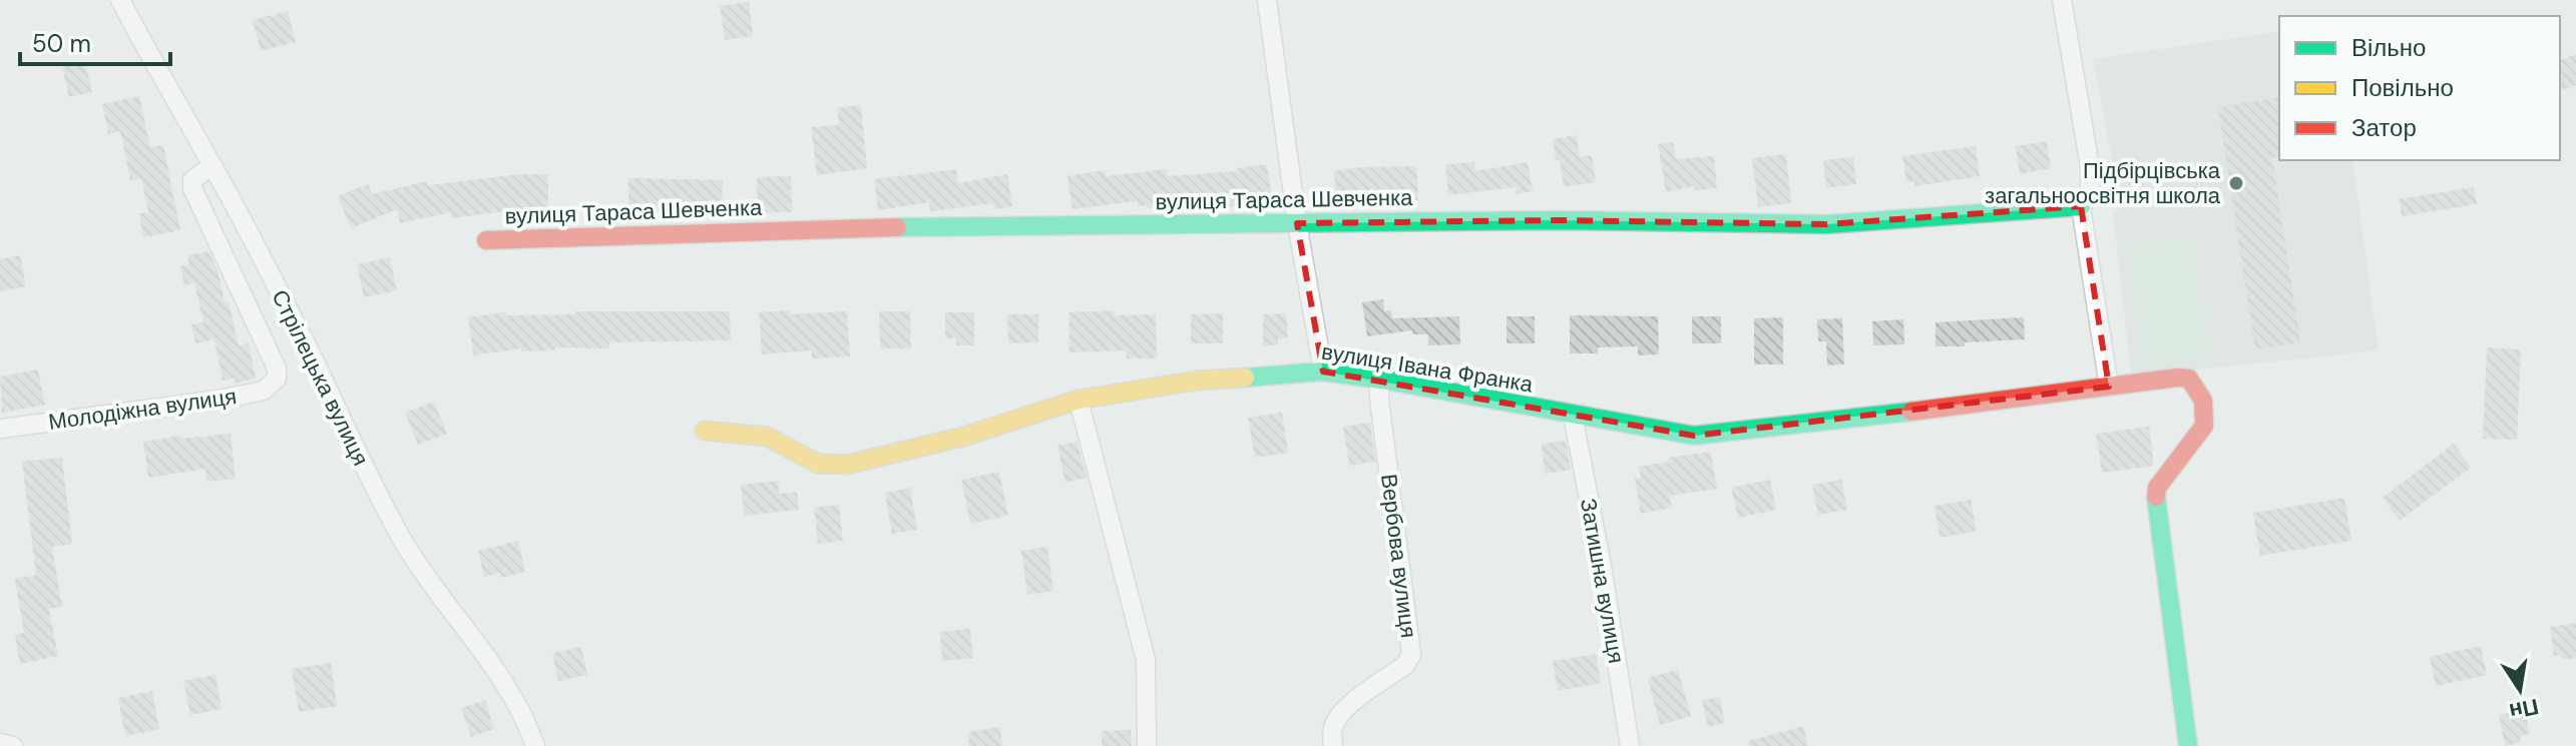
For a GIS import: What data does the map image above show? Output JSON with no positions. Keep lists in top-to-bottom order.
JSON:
{
  "streets": {
    "street": [
      "вулиця Тараса Шевченка",
      "вулиця Івана Франка",
      "Стрілецька вулиця",
      "Молодіжна вулиця",
      "Вербова вулиця",
      "Затишна вулиця"
    ]
  },
  "crossings": [
    ["вулиця Івана Франка", "Вербова вулиця"],
    ["вулиця Івана Франка", "Затишна вулиця"],
    ["Стрілецька вулиця", "Молодіжна вулиця"]
  ],
  "places": ["Підбірцівська загальноосвітня школа"],
  "legend": ["Вільно", "Повільно", "Затор"],
  "scale_bar": "50 m",
  "north": "bottom"
}
